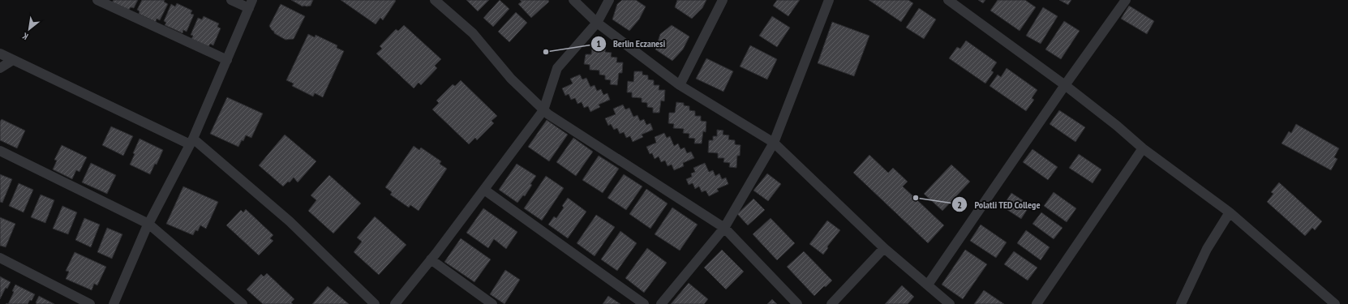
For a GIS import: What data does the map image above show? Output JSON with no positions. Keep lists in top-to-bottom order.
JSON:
{
  "places": ["Berlin Eczanesi", "Polatli TED College"],
  "north": "bottom left"
}
